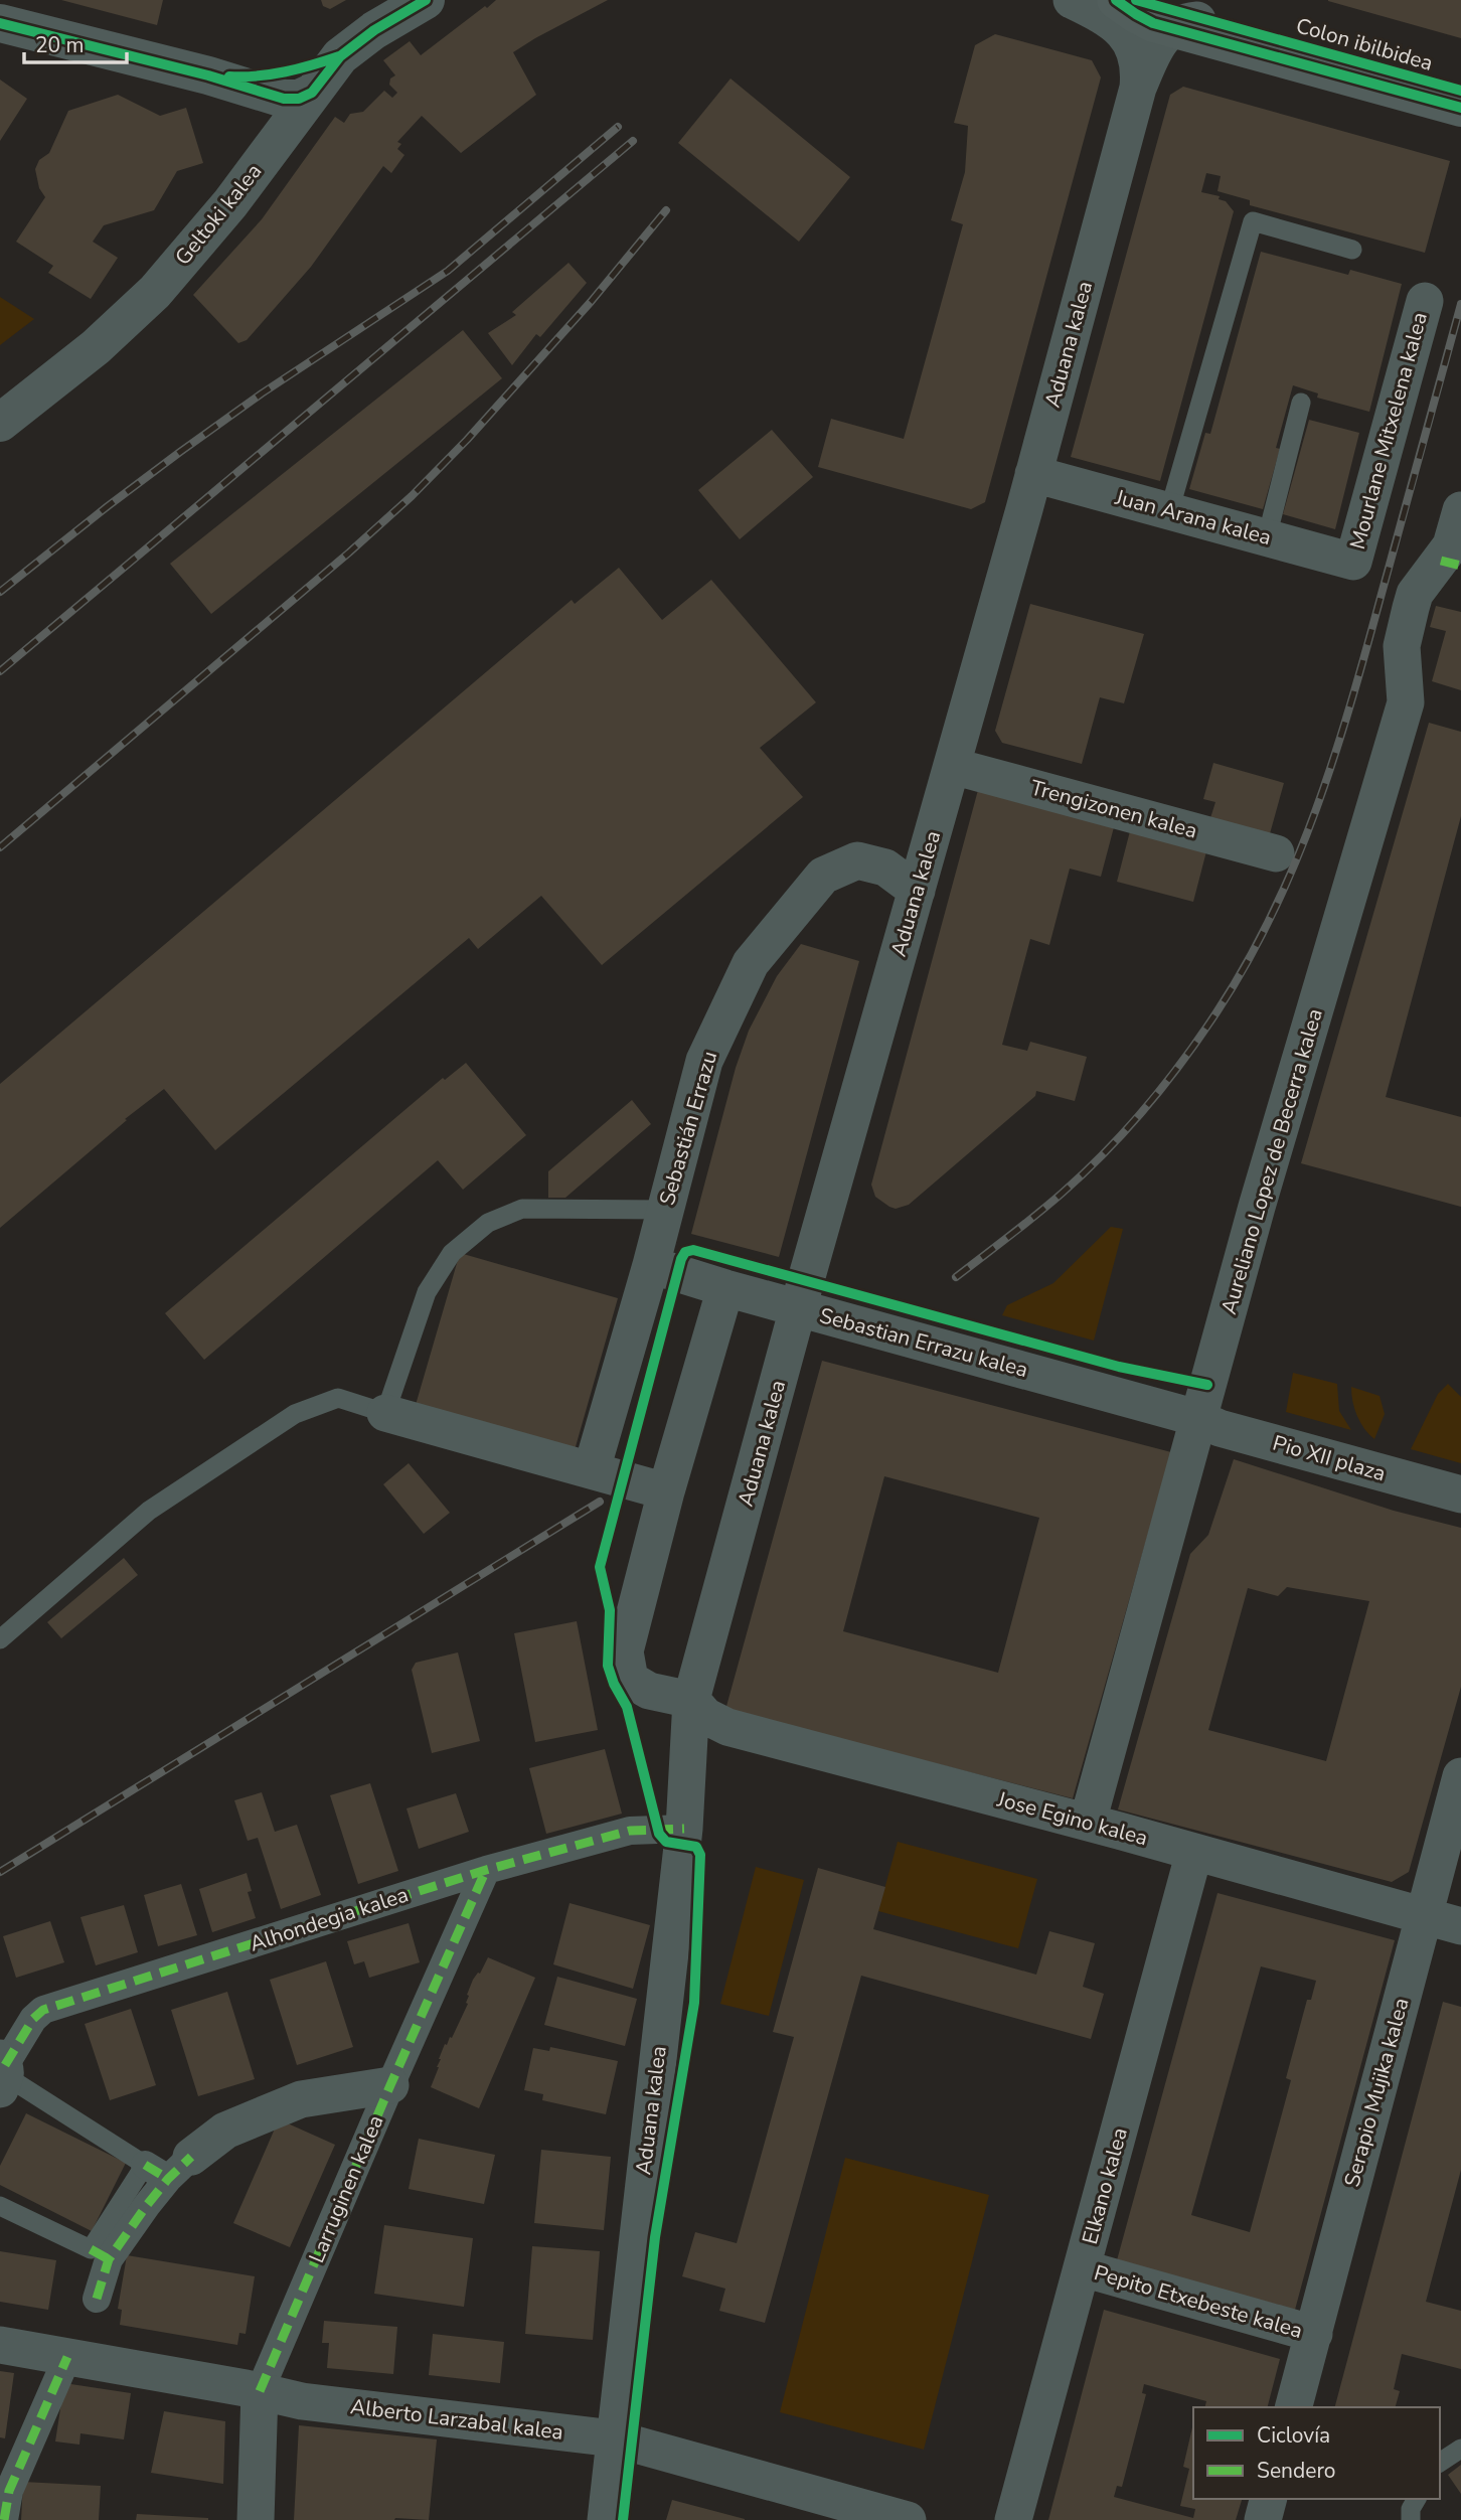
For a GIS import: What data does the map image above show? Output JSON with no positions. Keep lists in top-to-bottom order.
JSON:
{
  "streets": {
    "main road": ["Colon ibilbidea"],
    "street": [
      "Geltoki kalea",
      "Aduana kalea",
      "Mourlane Mitxelena kalea",
      "Juan Arana kalea",
      "Trengizonen kalea",
      "Sebastián Errazu",
      "Aureliano Lopez de Becerra kalea",
      "Sebastian Errazu kalea",
      "Pio XII plaza",
      "Jose Egino kalea",
      "Alhondegia kalea",
      "Serapio Mujika kalea",
      "Elkano kalea",
      "Larruginen kalea",
      "Pepito Etxebeste kalea",
      "Alberto Larzabal kalea"
    ]
  },
  "crossings": [
    ["Colon ibilbidea", "Aduana kalea"],
    ["Aduana kalea", "Juan Arana kalea"],
    ["Aduana kalea", "Trengizonen kalea"],
    ["Aduana kalea", "Sebastián Errazu"],
    ["Aduana kalea", "Sebastian Errazu kalea"],
    ["Aduana kalea", "Jose Egino kalea"],
    ["Aduana kalea", "Alhondegia kalea"],
    ["Aduana kalea", "Alberto Larzabal kalea"],
    ["Mourlane Mitxelena kalea", "Juan Arana kalea"],
    ["Sebastián Errazu", "Sebastian Errazu kalea"],
    ["Aureliano Lopez de Becerra kalea", "Sebastian Errazu kalea"],
    ["Aureliano Lopez de Becerra kalea", "Pio XII plaza"],
    ["Aureliano Lopez de Becerra kalea", "Jose Egino kalea"],
    ["Sebastian Errazu kalea", "Pio XII plaza"],
    ["Jose Egino kalea", "Serapio Mujika kalea"],
    ["Jose Egino kalea", "Elkano kalea"],
    ["Alhondegia kalea", "Larruginen kalea"],
    ["Serapio Mujika kalea", "Pepito Etxebeste kalea"],
    ["Elkano kalea", "Pepito Etxebeste kalea"],
    ["Larruginen kalea", "Alberto Larzabal kalea"]
  ],
  "legend": ["Ciclovía", "Sendero"],
  "scale_bar": "20 m"
}
